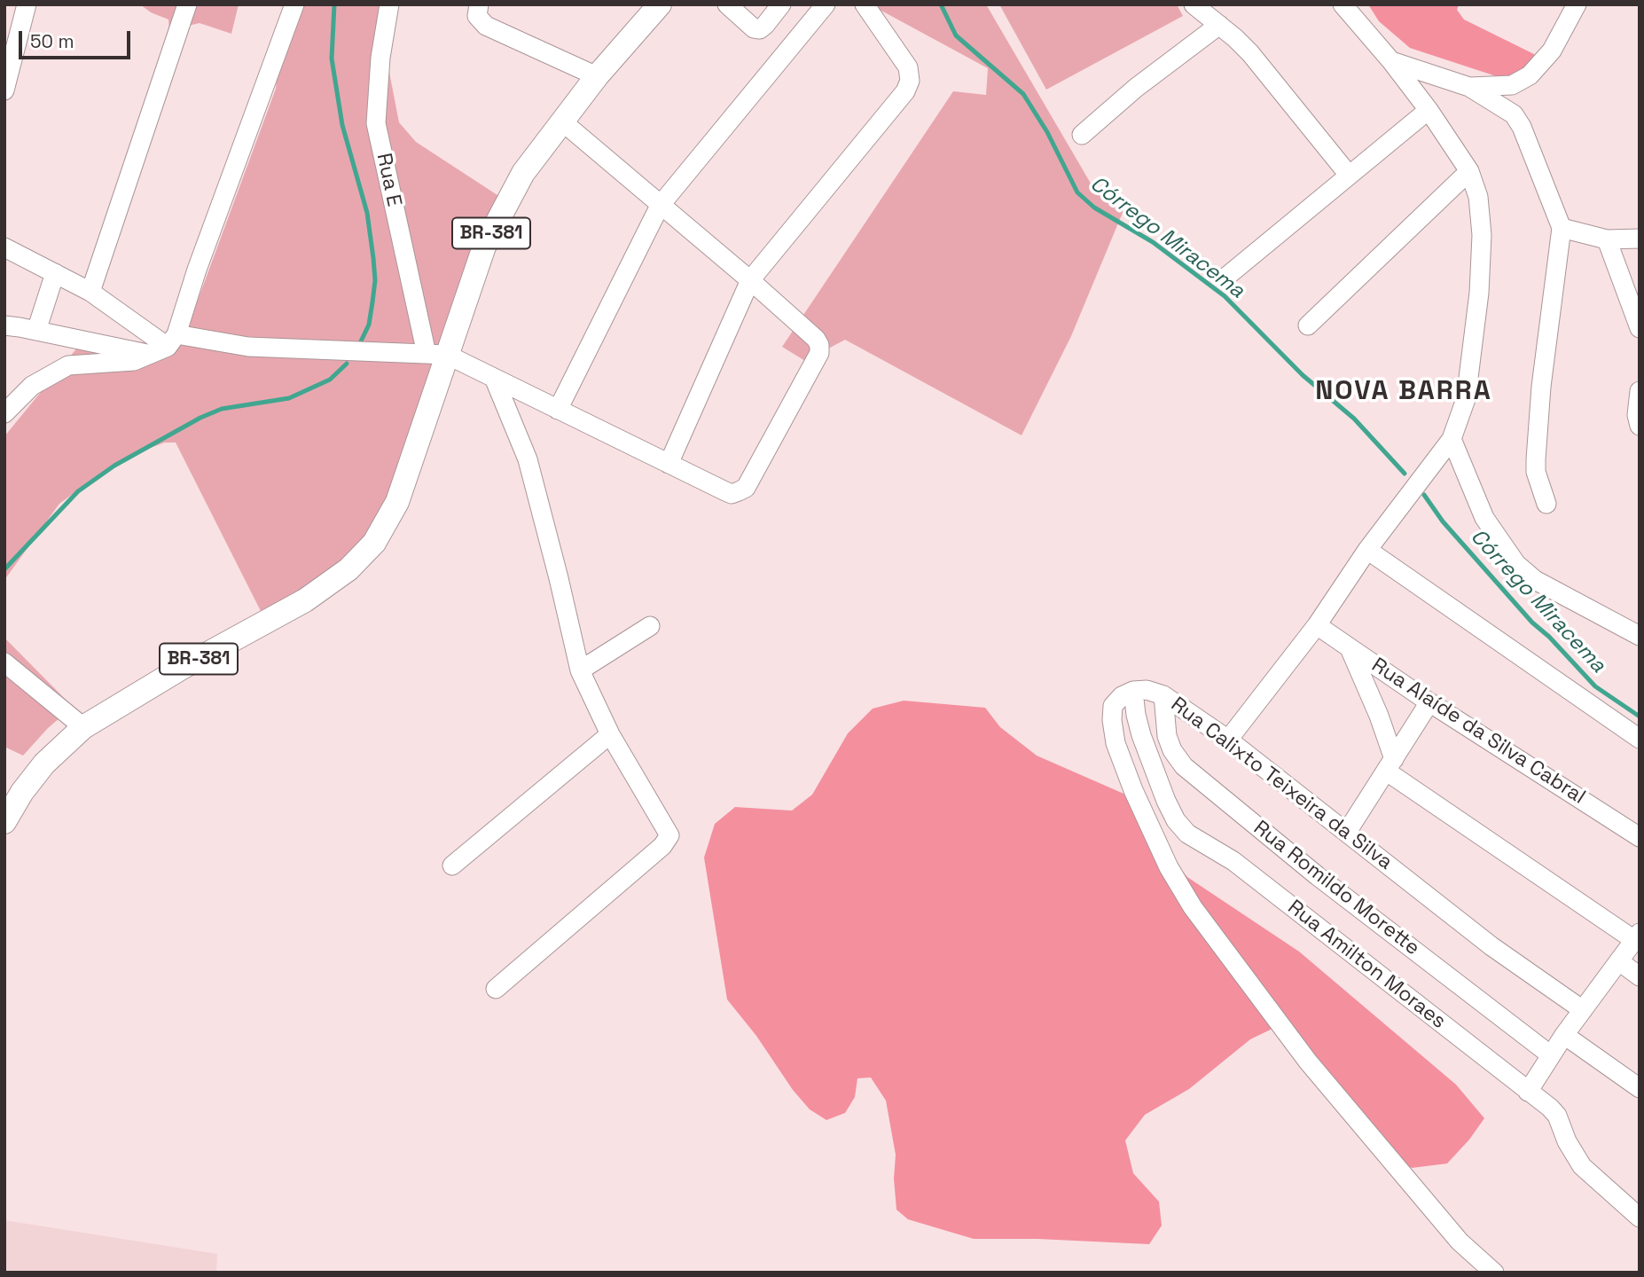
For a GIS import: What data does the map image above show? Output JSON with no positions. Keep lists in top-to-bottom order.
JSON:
{
  "streets": {
    "main road": ["BR-381"],
    "street": [
      "Rua E",
      "Rua Alaíde da Silva Cabral",
      "Rua Calixto Teixeira da Silva",
      "Rua Romildo Morette",
      "Rua Amilton Moraes"
    ]
  },
  "crossings": [
    ["Rua E", "BR-381"],
    ["Rua Calixto Teixeira da Silva", "Rua Romildo Morette"],
    ["Rua Calixto Teixeira da Silva", "Rua Amilton Moraes"]
  ],
  "districts": ["NOVA BARRA"],
  "water": ["Córrego Miracema"],
  "scale_bar": "50 m"
}
